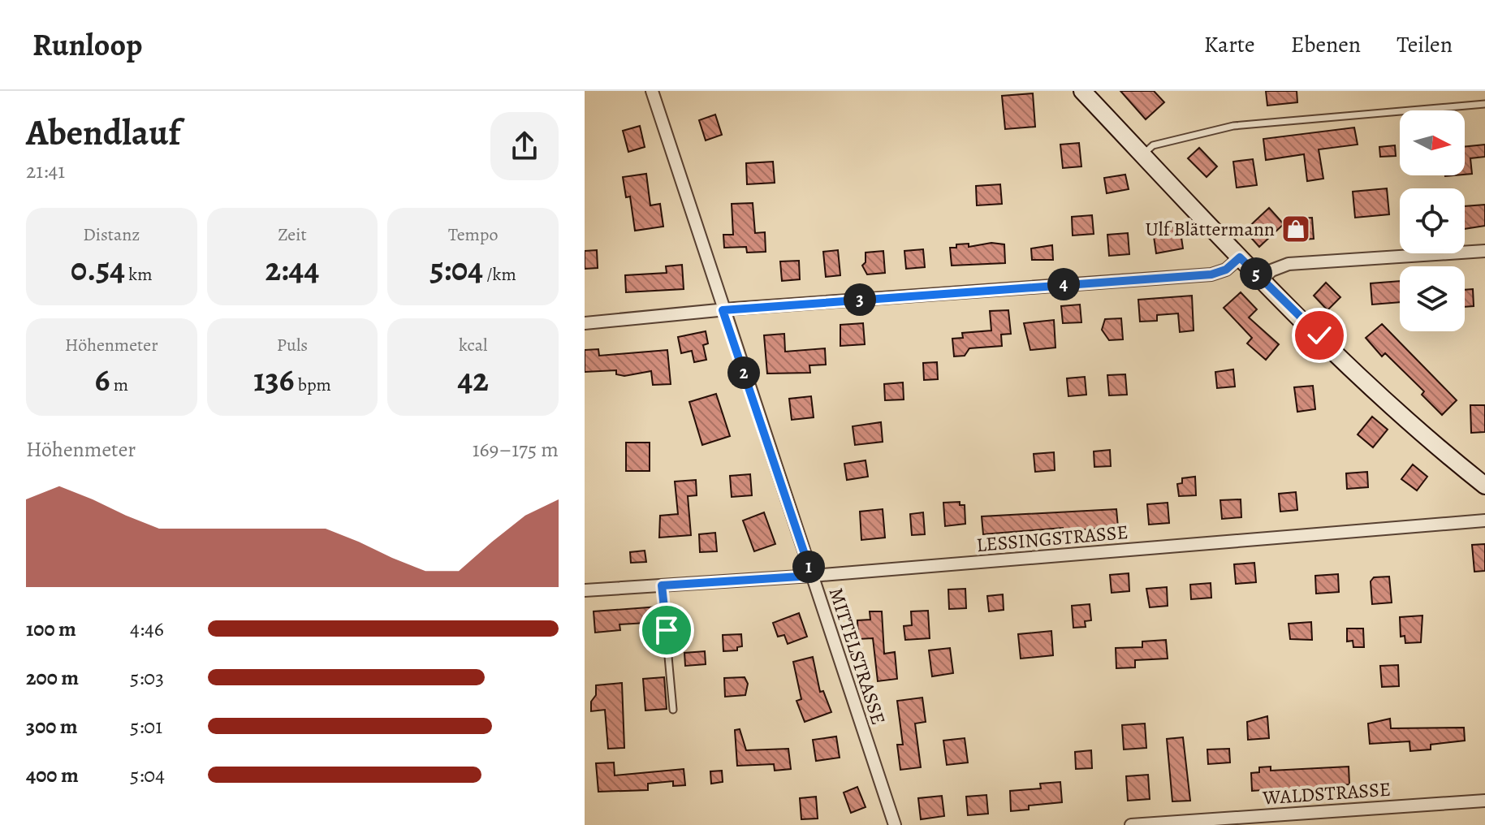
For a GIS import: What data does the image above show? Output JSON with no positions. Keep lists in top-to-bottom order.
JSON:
{
  "streets": {
    "street": ["LESSINGSTRASSE", "MITTELSTRASSE", "WALDSTRASSE"]
  },
  "crossings": [
    ["LESSINGSTRASSE", "MITTELSTRASSE"]
  ],
  "places": {
    "shop": ["Ulf Blättermann"]
  },
  "north": "right",
  "page": {
    "header": "Runloop",
    "nav": ["Karte", "Ebenen", "Teilen"],
    "heading": ["Abendlauf", "21:41"],
    "stats": [
      ["Distanz", "0.54 km"],
      ["Zeit", "2:44"],
      ["Tempo", "5:04 /km"],
      ["Höhenmeter", "6 m"],
      ["Puls", "136 bpm"],
      ["kcal", "42"]
    ],
    "pins": [
      "5",
      "4",
      "3",
      "2",
      "1"
    ],
    "chart": ["Höhenmeter", "169–175 m"],
    "list": [
      {
        "name": "100 m",
        "note": "4:46"
      },
      {
        "name": "200 m",
        "note": "5:03"
      },
      {
        "name": "300 m",
        "note": "5:01"
      },
      {
        "name": "400 m",
        "note": "5:04"
      }
    ]
  }
}
